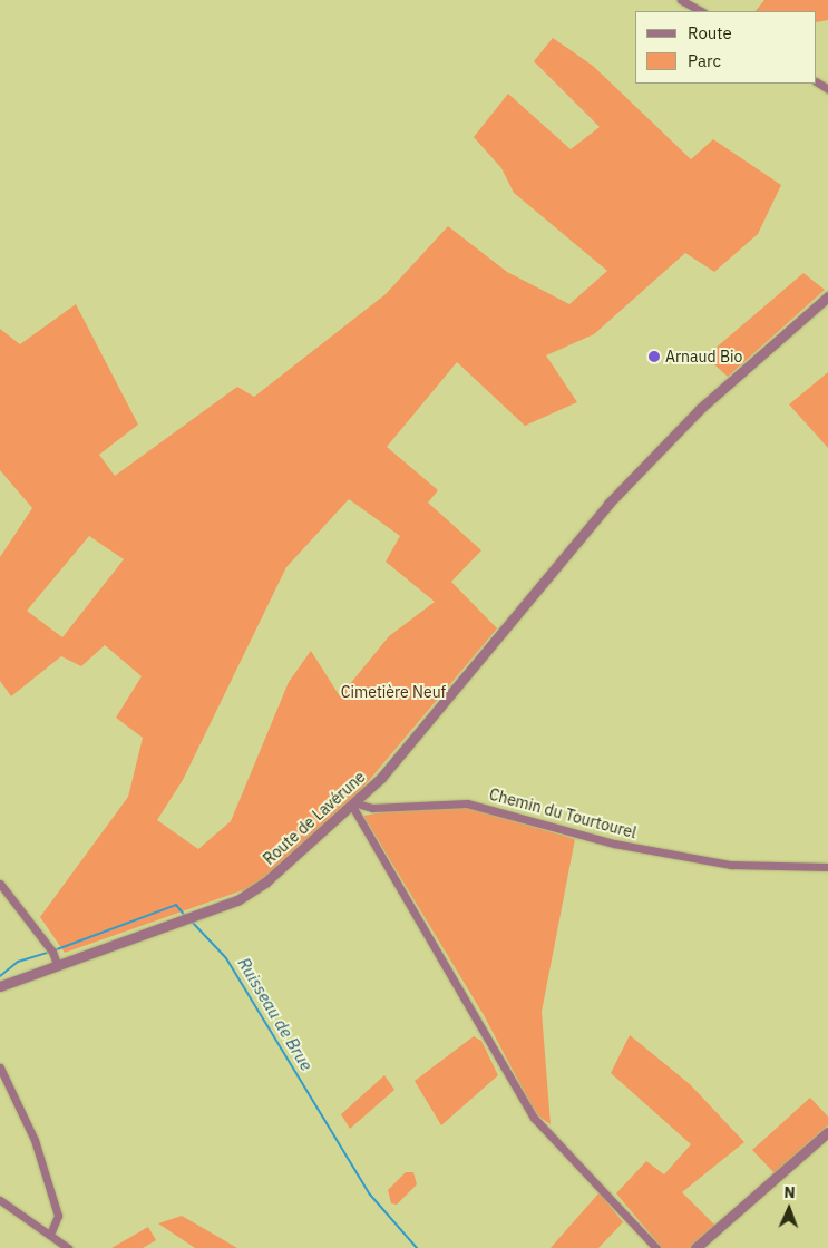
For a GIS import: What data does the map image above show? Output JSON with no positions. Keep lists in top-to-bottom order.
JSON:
{
  "streets": {
    "street": ["Chemin du Tourtourel", "Route de Lavérune"]
  },
  "crossings": [
    ["Chemin du Tourtourel", "Route de Lavérune"]
  ],
  "water": ["Ruisseau de Brue"],
  "parks": ["Cimetière Neuf"],
  "places": ["Arnaud Bio"],
  "legend": ["Route", "Parc"],
  "north": "top"
}
